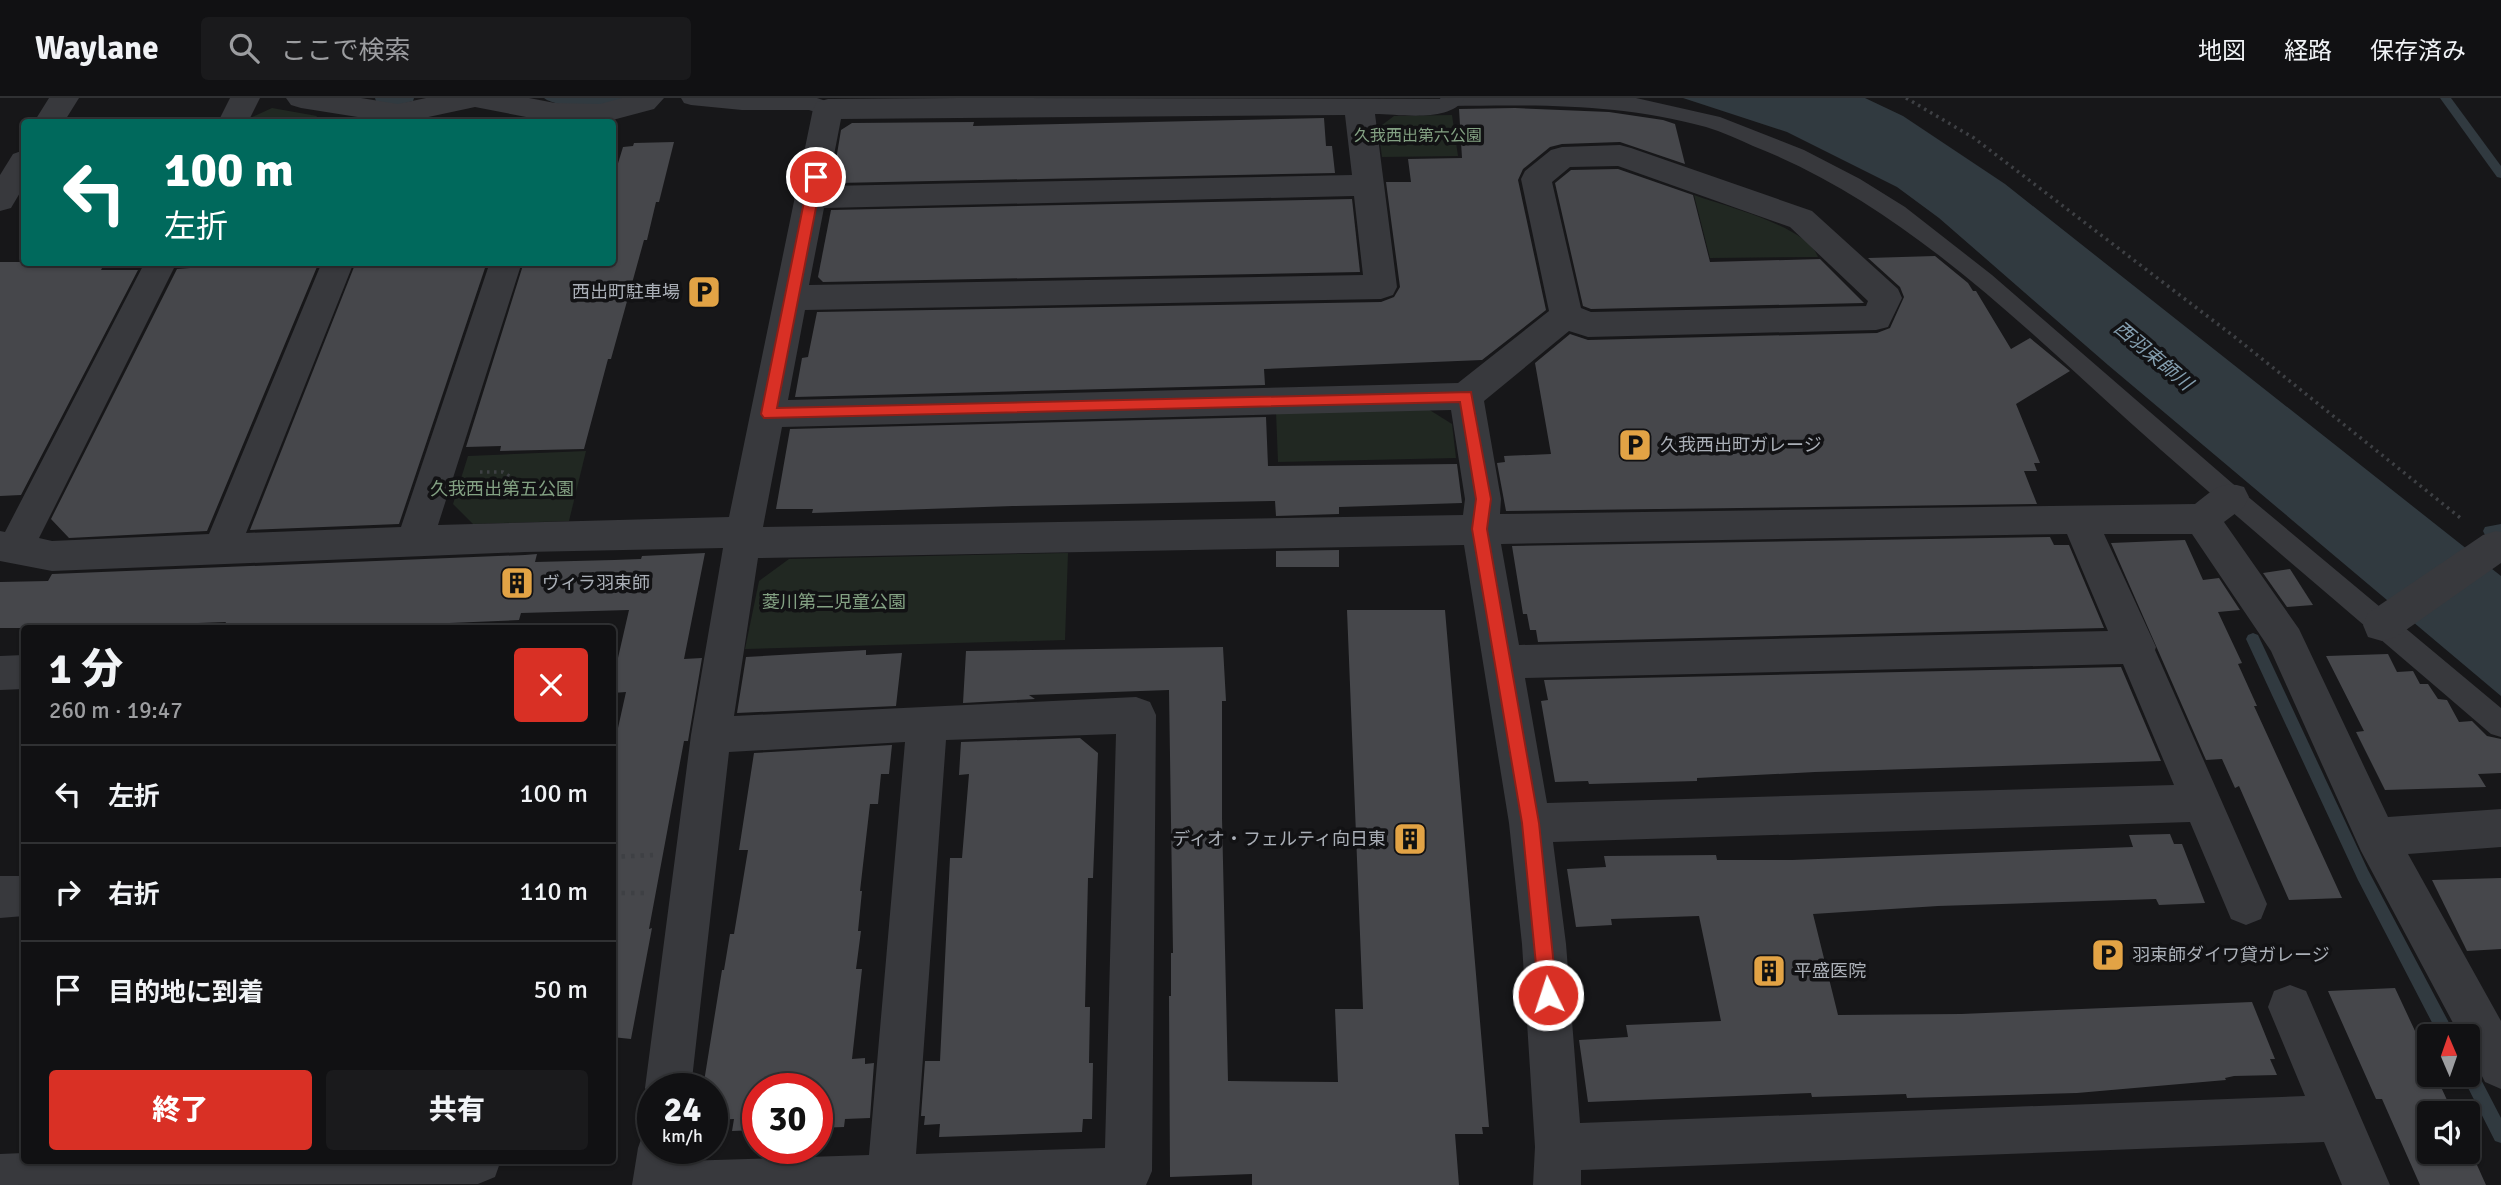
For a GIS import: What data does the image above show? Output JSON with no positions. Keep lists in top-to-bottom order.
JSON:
{
  "water": ["西羽束師川"],
  "parks": ["久我西出第六公園", "久我西出第五公園", "菱川第二児童公園"],
  "places": {
    "parking": ["西出町駐車場", "久我西出町ガレージ", "羽束師ダイワ貸ガレージ"],
    "building": ["ヴィラ羽束師", "ディオ・フェルティ向日東", "平盛医院"]
  },
  "north": "top",
  "page": {
    "header": "Waylane",
    "search": "ここで検索",
    "nav": ["地図", "経路", "保存済み"],
    "turn": ["100 m", "左折"],
    "heading": ["1 分", "260 m · 19:47"],
    "list": [
      {
        "name": "左折",
        "value": "100 m"
      },
      {
        "name": "右折",
        "value": "110 m"
      },
      {
        "name": "目的地に到着",
        "value": "50 m"
      }
    ],
    "buttons": ["終了", "共有"],
    "speed": "24 km/h",
    "limit": "30"
  }
}
